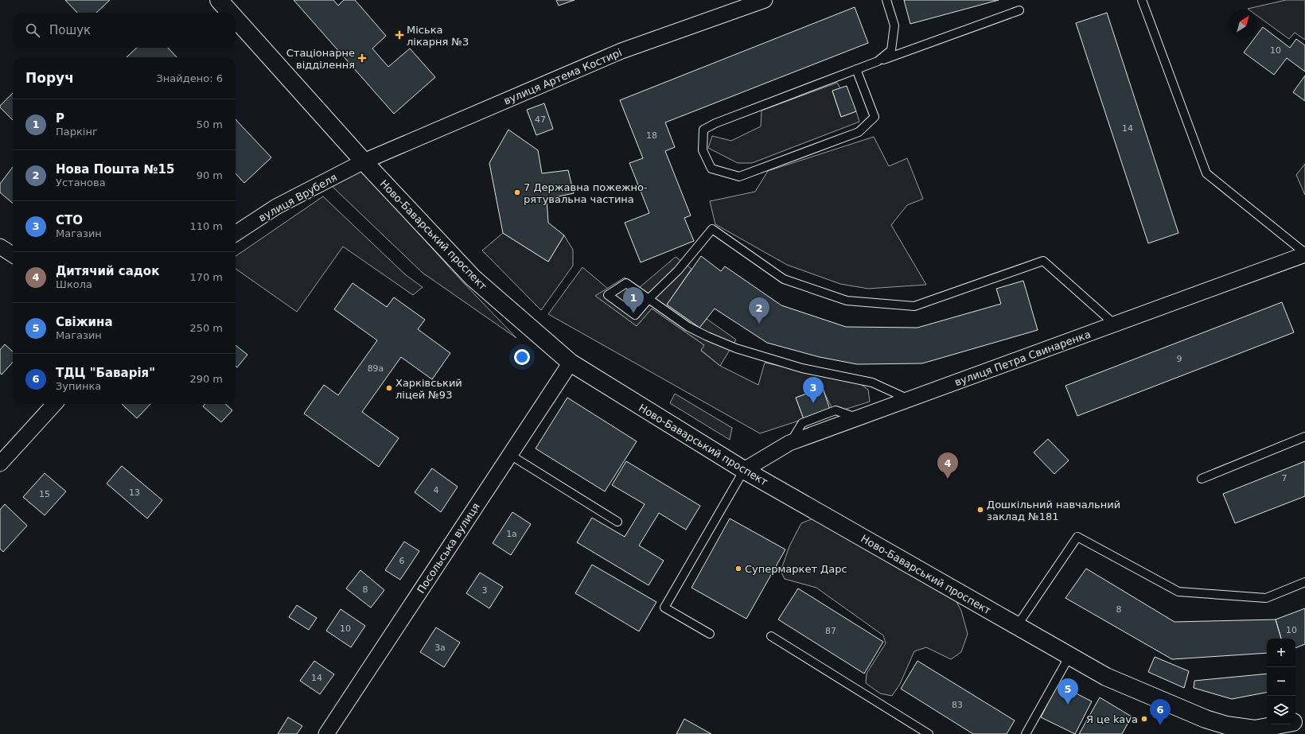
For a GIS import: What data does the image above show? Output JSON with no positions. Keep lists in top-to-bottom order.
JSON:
{
  "streets": {
    "main road": ["Ново-Баварський проспект"],
    "street": [
      "вулиця Артема Костирі",
      "вулиця Врубеля",
      "вулиця Петра Свинаренка",
      "Посольська вулиця"
    ]
  },
  "crossings": [
    ["вулиця Артема Костирі", "вулиця Врубеля"],
    ["вулиця Артема Костирі", "Ново-Баварський проспект"],
    ["вулиця Врубеля", "Ново-Баварський проспект"],
    ["Ново-Баварський проспект", "вулиця Петра Свинаренка"],
    ["Ново-Баварський проспект", "Посольська вулиця"]
  ],
  "places": {
    "health": ["Міська лікарня №3", "Стаціонарне відділення"],
    "other": [
      "7 Державна пожежно- рятувальна частина",
      "Харківський ліцей №93",
      "Дошкільний навчальний заклад №181",
      "Супермаркет Дарс",
      "Я це kava"
    ]
  },
  "house_numbers": [
    "10",
    "47",
    "14",
    "18",
    "9",
    "89а",
    "7",
    "4",
    "13",
    "15",
    "1а",
    "6",
    "8",
    "3",
    "8",
    "10",
    "10",
    "87",
    "3а",
    "14",
    "83"
  ],
  "north": "top right",
  "page": {
    "search": "Пошук",
    "heading": ["Поруч", "Знайдено: 6"],
    "list": [
      {
        "mark": "1",
        "name": "Р",
        "note": "Паркінг",
        "value": "50 m"
      },
      {
        "mark": "2",
        "name": "Нова Пошта №15",
        "note": "Установа",
        "value": "90 m"
      },
      {
        "mark": "3",
        "name": "СТО",
        "note": "Магазин",
        "value": "110 m"
      },
      {
        "mark": "4",
        "name": "Дитячий садок",
        "note": "Школа",
        "value": "170 m"
      },
      {
        "mark": "5",
        "name": "Свіжина",
        "note": "Магазин",
        "value": "250 m"
      },
      {
        "mark": "6",
        "name": "ТДЦ \"Баварія\"",
        "note": "Зупинка",
        "value": "290 m"
      }
    ],
    "pins": [
      "1",
      "2",
      "3",
      "4",
      "5",
      "6"
    ],
    "map_buttons": ["+", "−"]
  }
}
